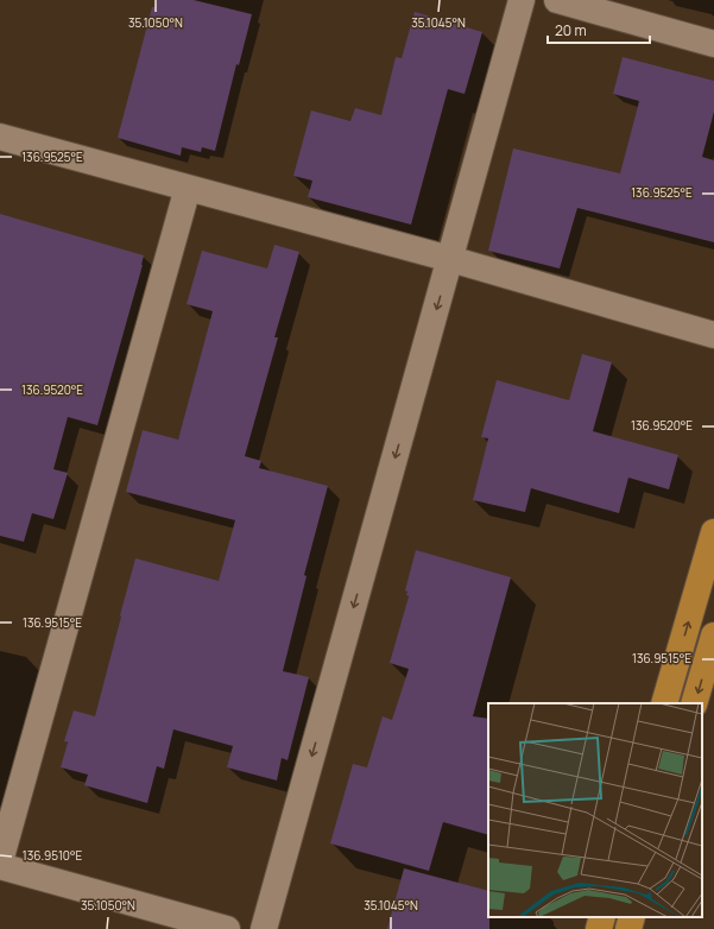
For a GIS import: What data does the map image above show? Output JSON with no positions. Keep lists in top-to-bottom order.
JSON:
{
  "scale_bar": "20 m",
  "coordinates": [
    "35.1050°N",
    "35.1045°N",
    "136.9525°E",
    "136.9520°E",
    "136.9515°E",
    "136.9510°E"
  ]
}
